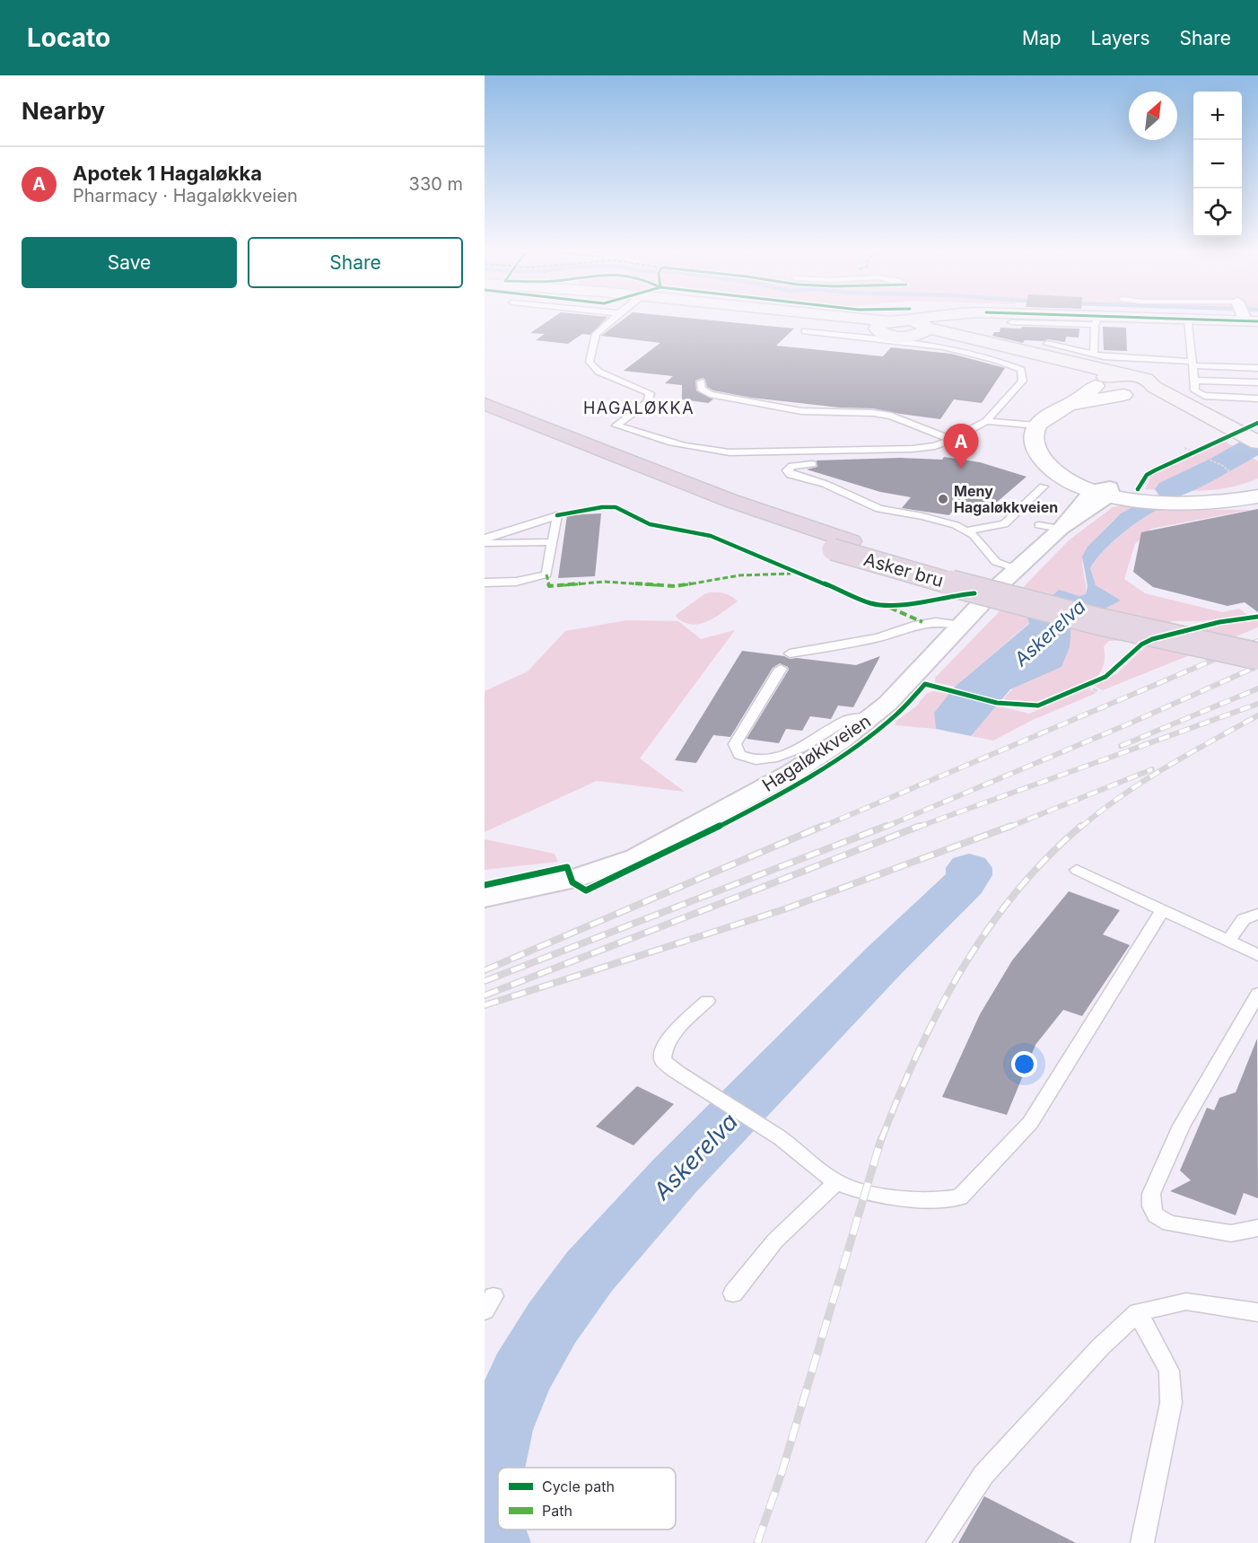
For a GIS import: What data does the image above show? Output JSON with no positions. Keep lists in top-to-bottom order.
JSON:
{
  "streets": {
    "highway": ["Asker bru"],
    "street": ["Hagaløkkveien"]
  },
  "districts": ["HAGALØKKA"],
  "water": ["Askerelva"],
  "places": ["Meny Hagaløkkveien"],
  "legend": ["Cycle path", "Path"],
  "north": "top right",
  "page": {
    "header": "Locato",
    "nav": ["Map", "Layers", "Share"],
    "heading": "Nearby",
    "map_buttons": ["+", "−"],
    "list": [
      {
        "mark": "A",
        "name": "Apotek 1 Hagaløkka",
        "note": "Pharmacy · Hagaløkkveien",
        "value": "330 m"
      }
    ],
    "buttons": ["Save", "Share"],
    "pins": "A"
  }
}
